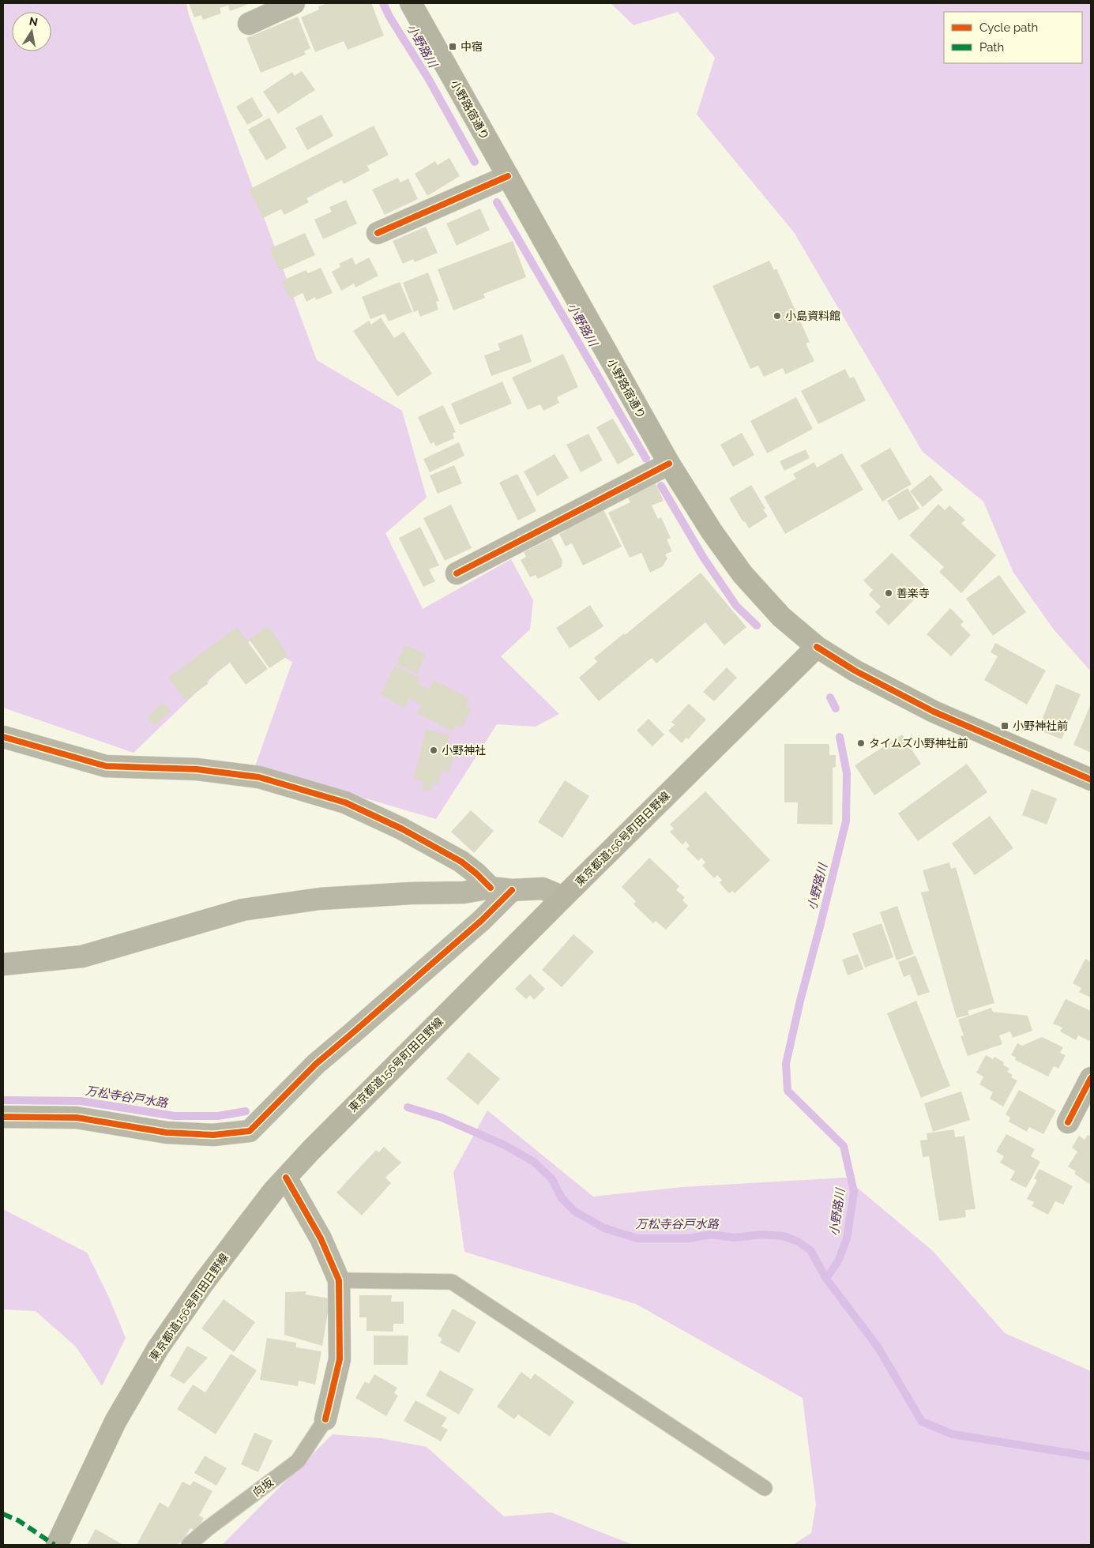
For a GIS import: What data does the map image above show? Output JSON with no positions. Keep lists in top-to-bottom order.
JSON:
{
  "streets": {
    "main road": ["小野路宿通り", "東京都道156号町田日野線"],
    "lane": ["向坂"]
  },
  "crossings": [
    ["小野路宿通り", "東京都道156号町田日野線"]
  ],
  "water": ["小野路川", "万松寺谷戸水路"],
  "places": {
    "transit": ["中宿", "小野神社前"],
    "other": [
      "小島資料館",
      "善楽寺",
      "タイムズ小野神社前",
      "小野神社"
    ]
  },
  "legend": ["Cycle path", "Path"],
  "north": "top"
}
